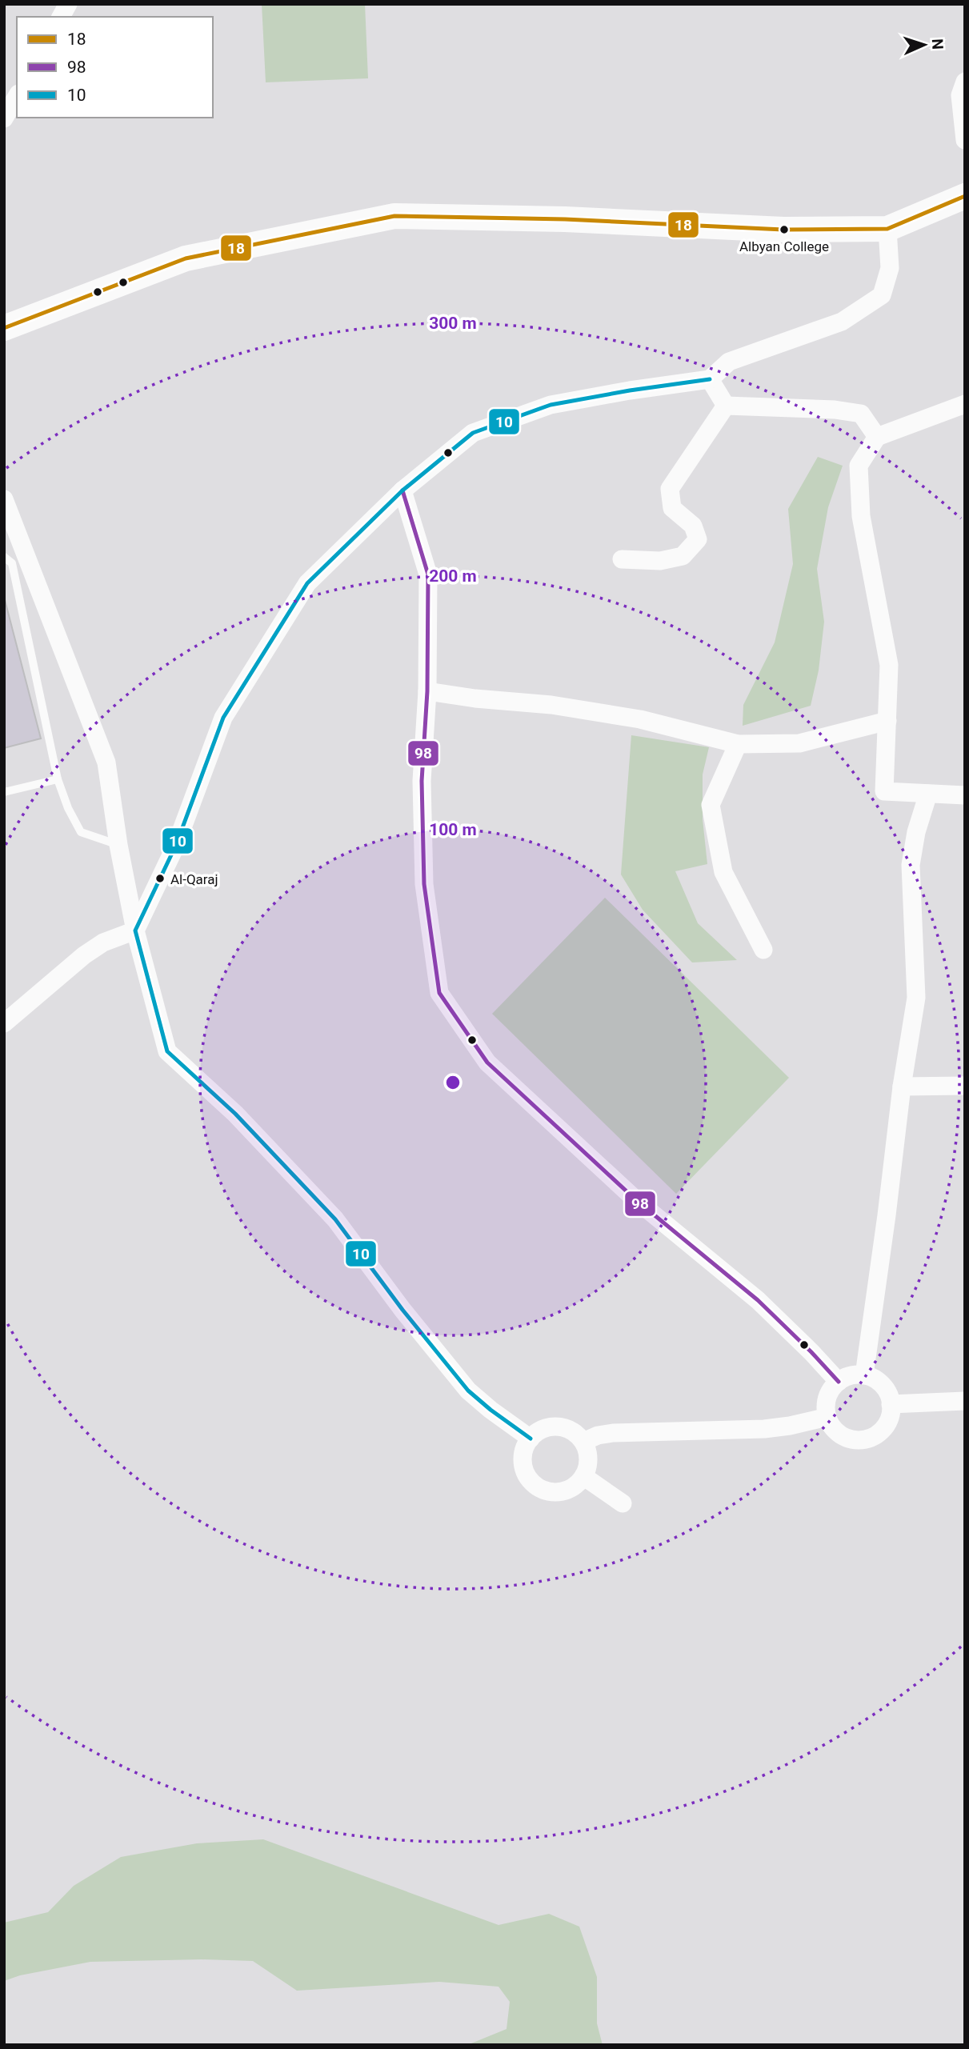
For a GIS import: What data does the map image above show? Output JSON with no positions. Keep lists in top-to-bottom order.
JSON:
{
  "places": ["Albyan College", "Al-Qaraj"],
  "lines": ["transit line 18", "transit line 10", "transit line 98"],
  "legend": ["18", "98", "10"],
  "north": "right",
  "rings": ["300 m", "200 m", "100 m"]
}
